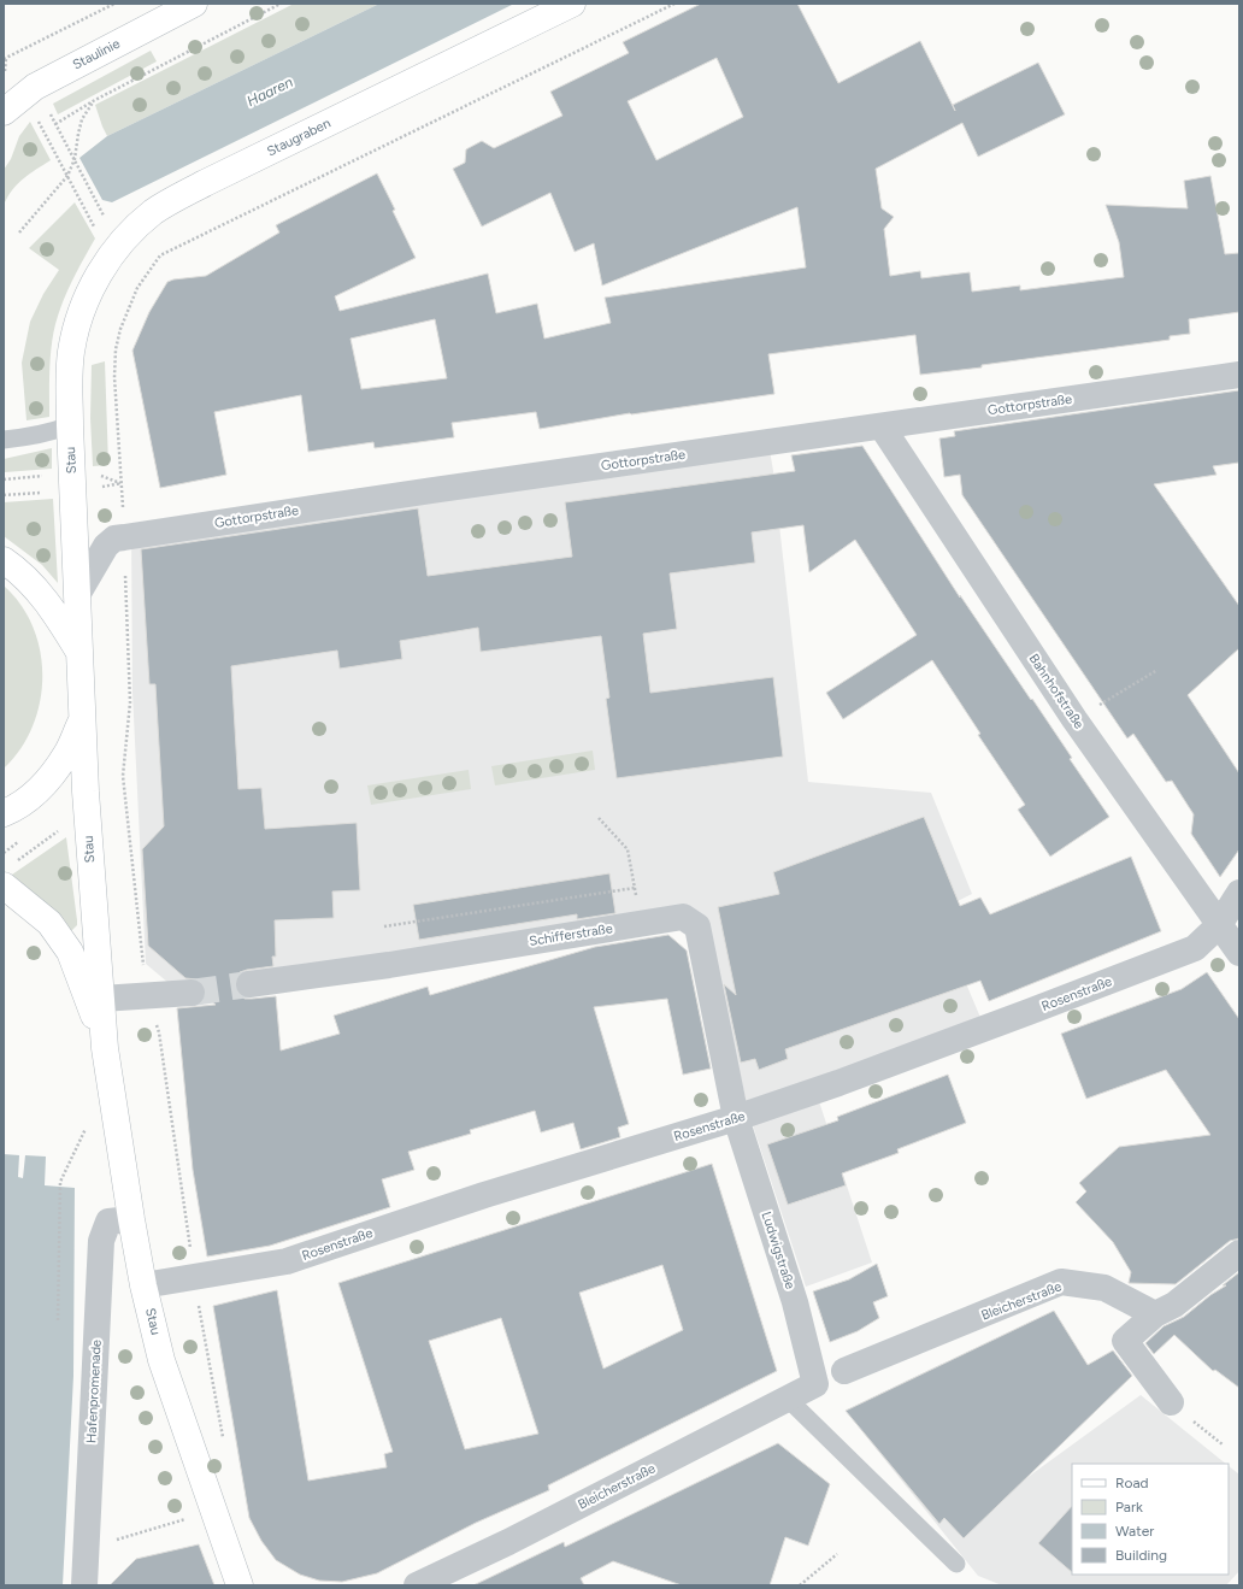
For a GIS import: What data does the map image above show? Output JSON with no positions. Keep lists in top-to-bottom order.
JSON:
{
  "streets": {
    "street": [
      "Staulinie",
      "Staugraben",
      "Gottorpstraße",
      "Stau",
      "Bahnhofstraße",
      "Schifferstraße",
      "Rosenstraße",
      "Ludwigstraße",
      "Bleicherstraße",
      "Hafenpromenade"
    ]
  },
  "crossings": [
    ["Staugraben", "Stau"],
    ["Gottorpstraße", "Stau"],
    ["Gottorpstraße", "Bahnhofstraße"],
    ["Stau", "Rosenstraße"],
    ["Stau", "Hafenpromenade"],
    ["Bahnhofstraße", "Rosenstraße"],
    ["Schifferstraße", "Rosenstraße"],
    ["Schifferstraße", "Ludwigstraße"],
    ["Rosenstraße", "Ludwigstraße"],
    ["Ludwigstraße", "Bleicherstraße"]
  ],
  "water": ["Haaren"],
  "legend": [
    "Road",
    "Park",
    "Water",
    "Building"
  ]
}
